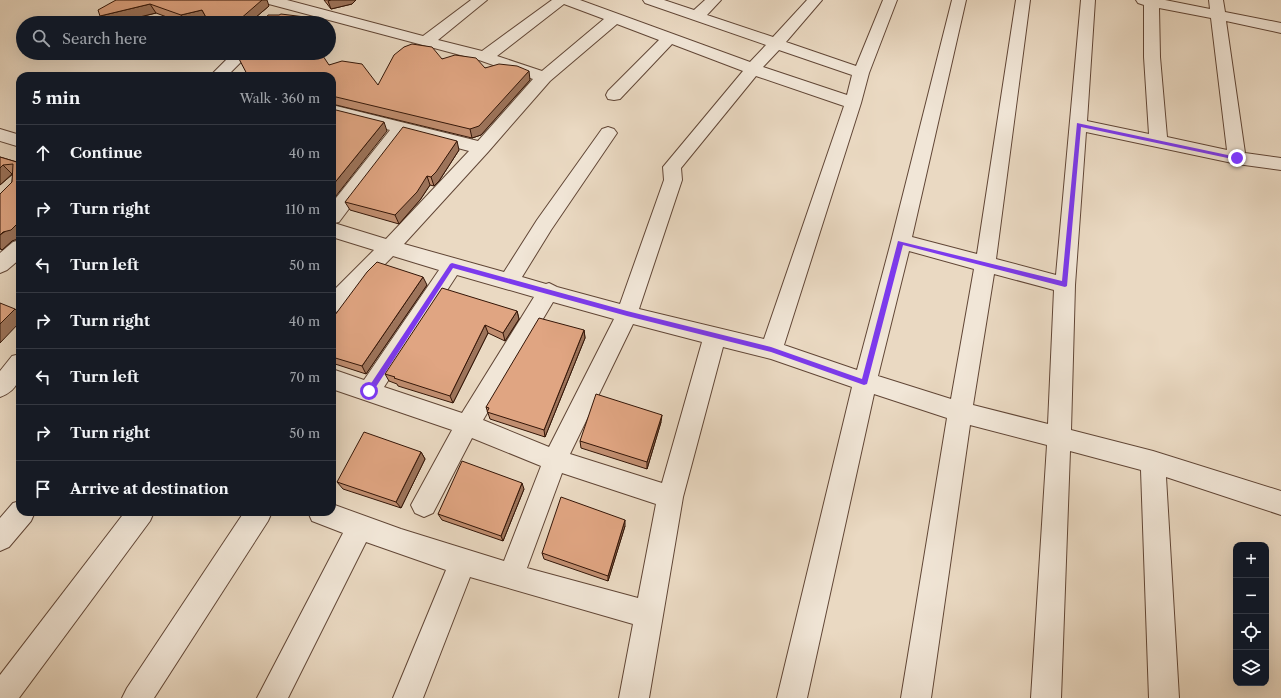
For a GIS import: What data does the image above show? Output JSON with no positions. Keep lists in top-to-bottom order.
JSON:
{
  "page": {
    "search": "Search here",
    "heading": ["5 min", "Walk · 360 m"],
    "list": [
      ["Continue", "40 m"],
      ["Turn right", "110 m"],
      ["Turn left", "50 m"],
      ["Turn right", "40 m"],
      ["Turn left", "70 m"],
      ["Turn right", "50 m"],
      "Arrive at destination"
    ],
    "map_buttons": ["+", "−"]
  }
}
